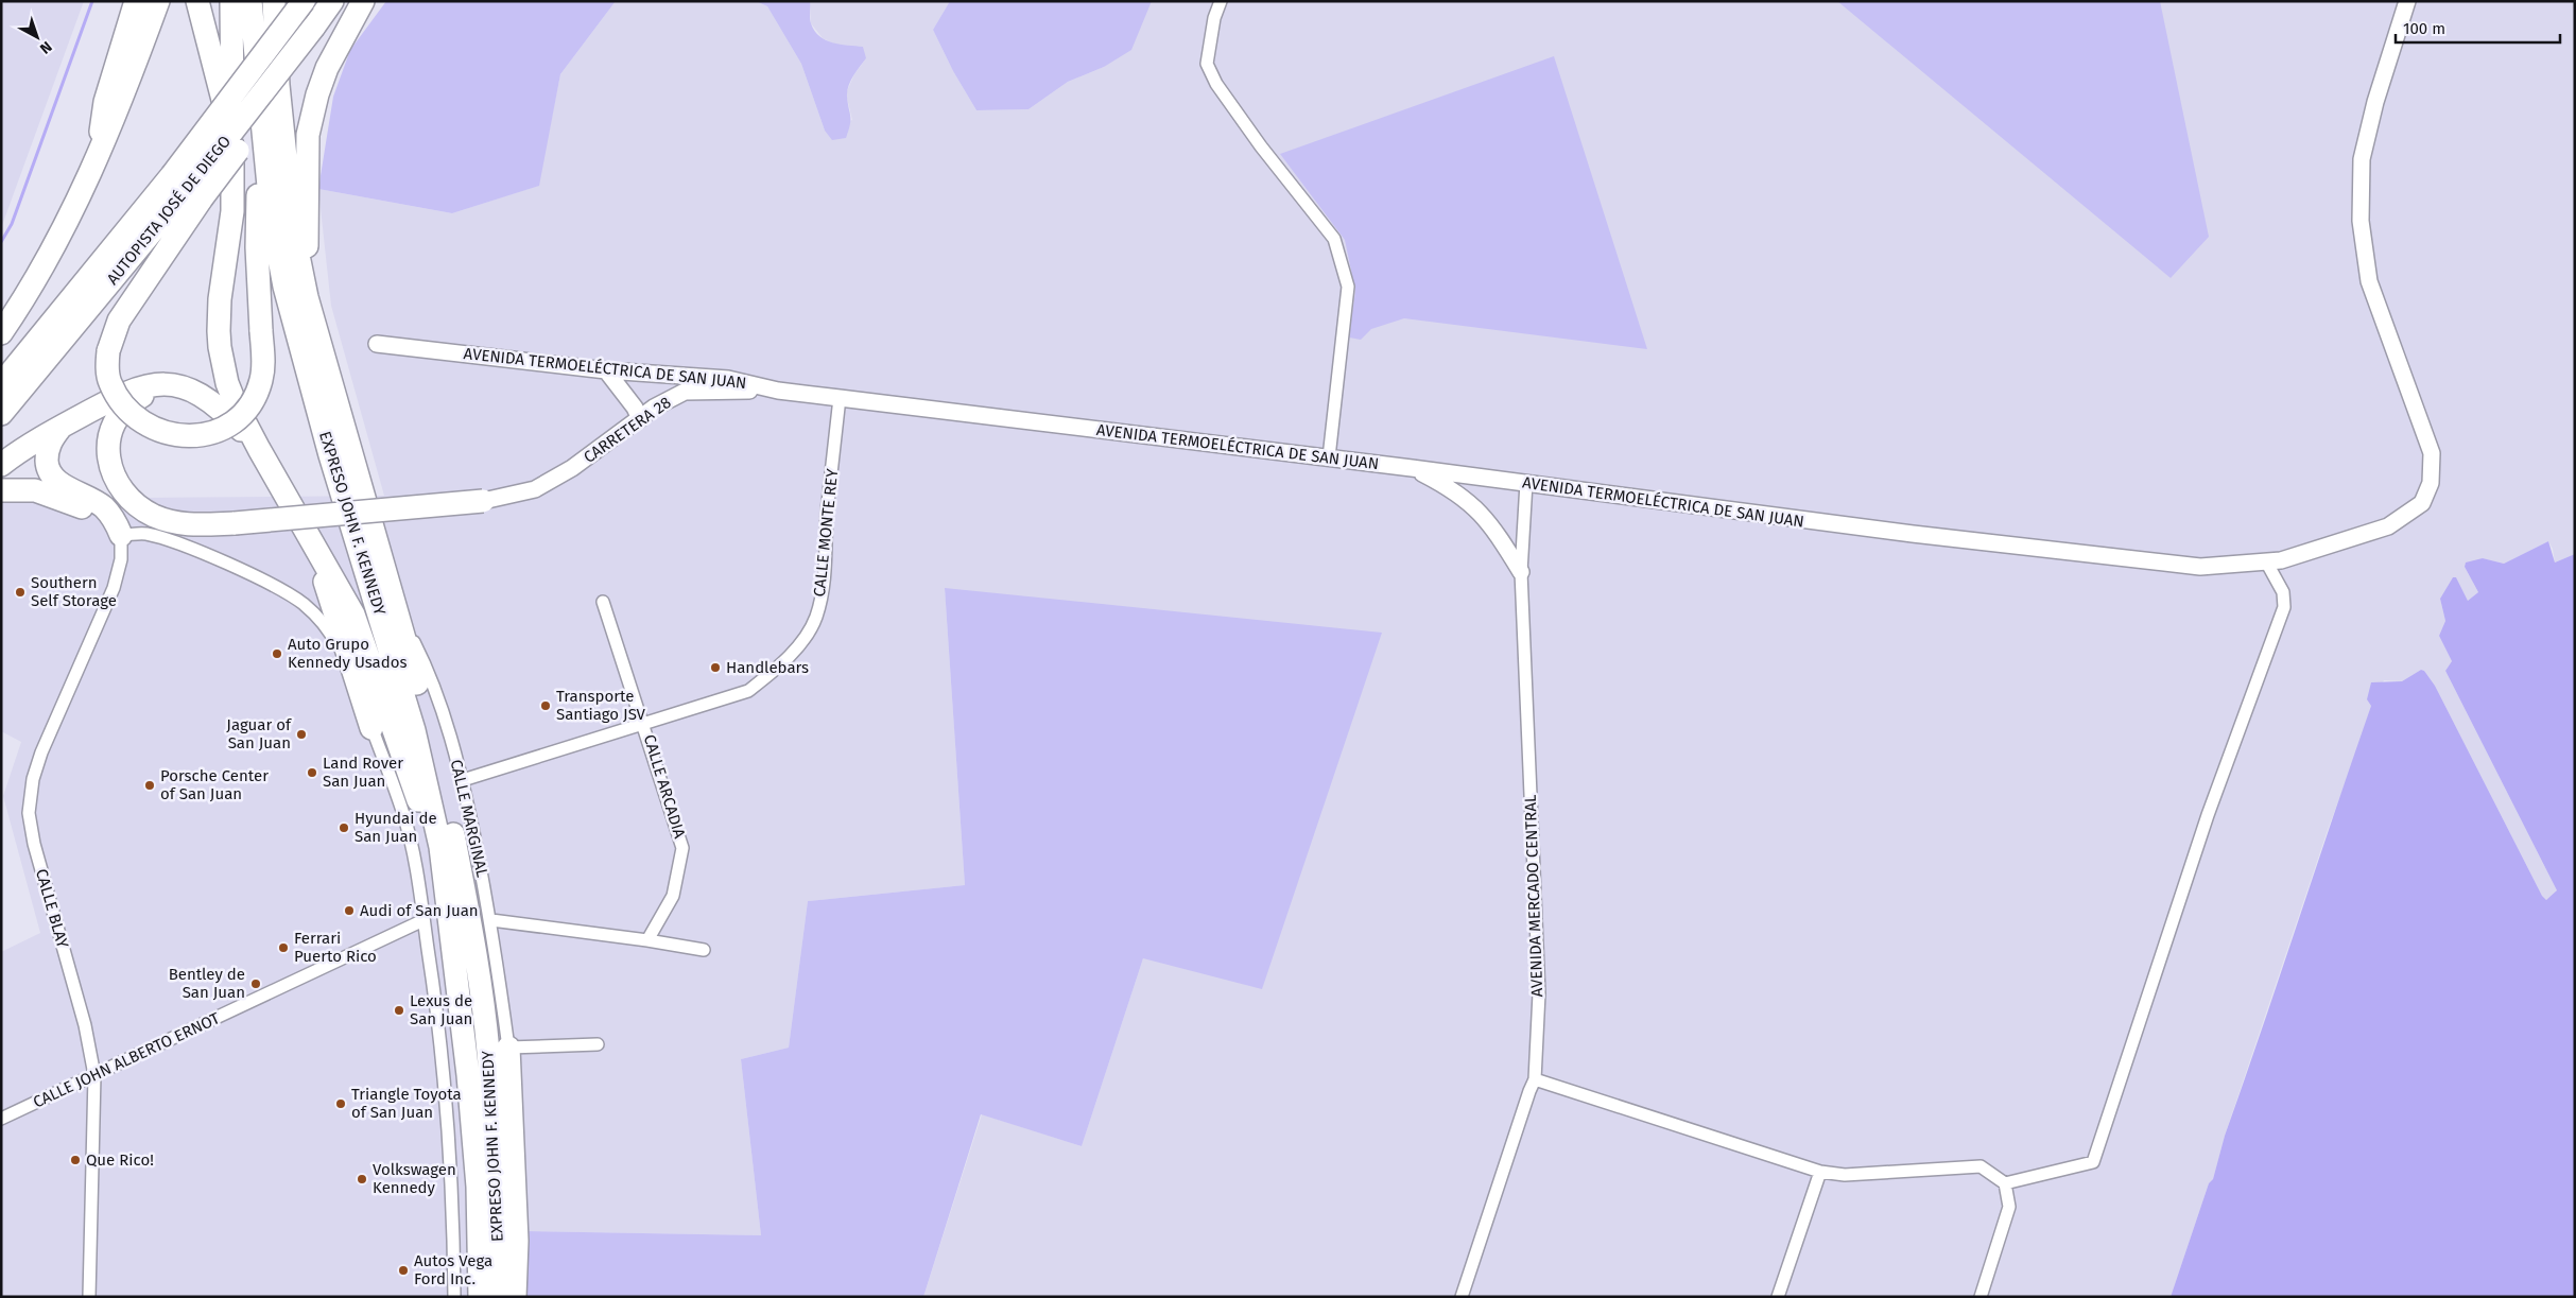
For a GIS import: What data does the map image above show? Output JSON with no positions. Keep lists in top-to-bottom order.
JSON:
{
  "streets": {
    "highway": ["AUTOPISTA JOSÉ DE DIEGO", "EXPRESO JOHN F. KENNEDY"],
    "street": [
      "AVENIDA TERMOELÉCTRICA DE SAN JUAN",
      "CARRETERA 28",
      "CALLE MONTE REY",
      "CALLE ARCADIA",
      "CALLE MARGINAL",
      "AVENIDA MERCADO CENTRAL",
      "CALLE BLAY",
      "CALLE JOHN ALBERTO ERNOT"
    ]
  },
  "crossings": [
    ["AVENIDA TERMOELÉCTRICA DE SAN JUAN", "CARRETERA 28"],
    ["AVENIDA TERMOELÉCTRICA DE SAN JUAN", "CALLE MONTE REY"],
    ["AVENIDA TERMOELÉCTRICA DE SAN JUAN", "AVENIDA MERCADO CENTRAL"],
    ["EXPRESO JOHN F. KENNEDY", "CALLE MARGINAL"],
    ["CALLE MONTE REY", "CALLE ARCADIA"],
    ["CALLE MONTE REY", "CALLE MARGINAL"],
    ["CALLE BLAY", "CALLE JOHN ALBERTO ERNOT"]
  ],
  "places": [
    "Southern Self Storage",
    "Auto Grupo Kennedy Usados",
    "Handlebars",
    "Transporte Santiago JSV",
    "Jaguar of San Juan",
    "Land Rover San Juan",
    "Porsche Center of San Juan",
    "Hyundai de San Juan",
    "Audi of San Juan",
    "Ferrari Puerto Rico",
    "Bentley de San Juan",
    "Lexus de San Juan",
    "Triangle Toyota of San Juan",
    "Que Rico!",
    "Volkswagen Kennedy",
    "Autos Vega Ford Inc."
  ],
  "scale_bar": "100 m",
  "north": "bottom right"
}
